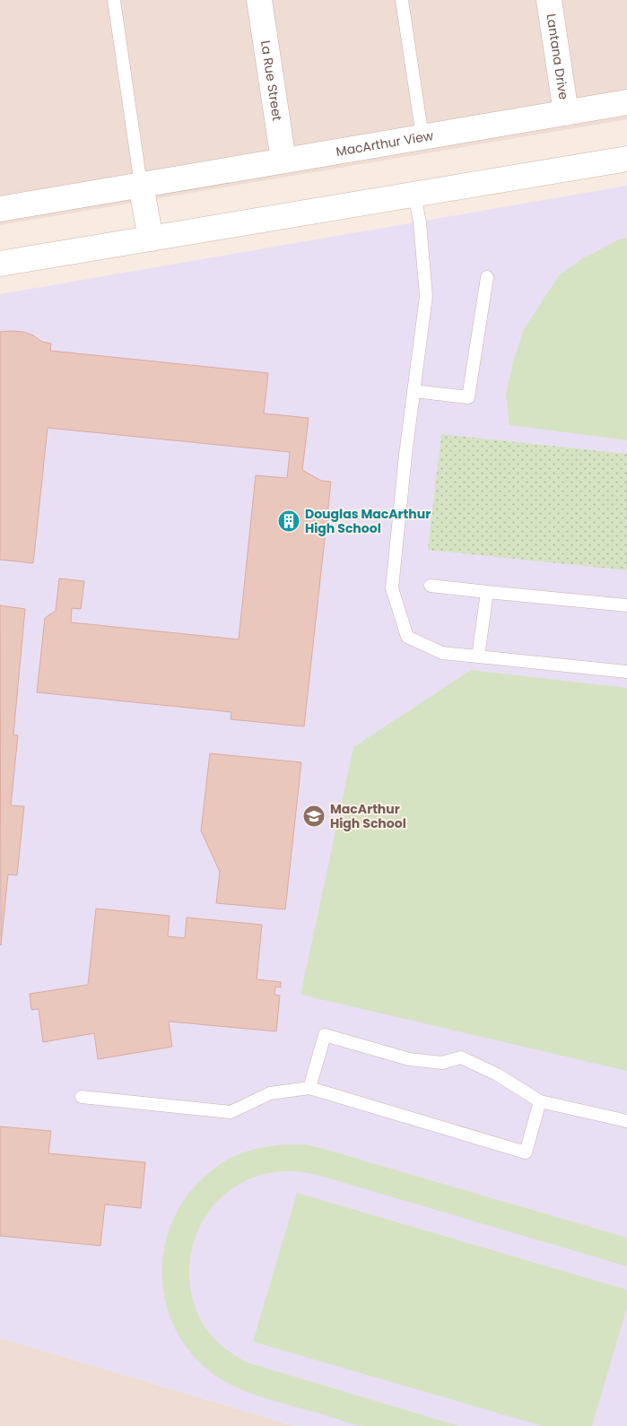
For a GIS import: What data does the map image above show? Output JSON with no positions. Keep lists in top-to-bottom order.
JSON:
{
  "streets": {
    "street": ["Lantana Drive", "La Rue Street", "MacArthur View"]
  },
  "crossings": [
    ["Lantana Drive", "MacArthur View"],
    ["La Rue Street", "MacArthur View"]
  ],
  "places": {
    "building": ["Douglas MacArthur High School"],
    "school or university": ["MacArthur High School"]
  }
}
